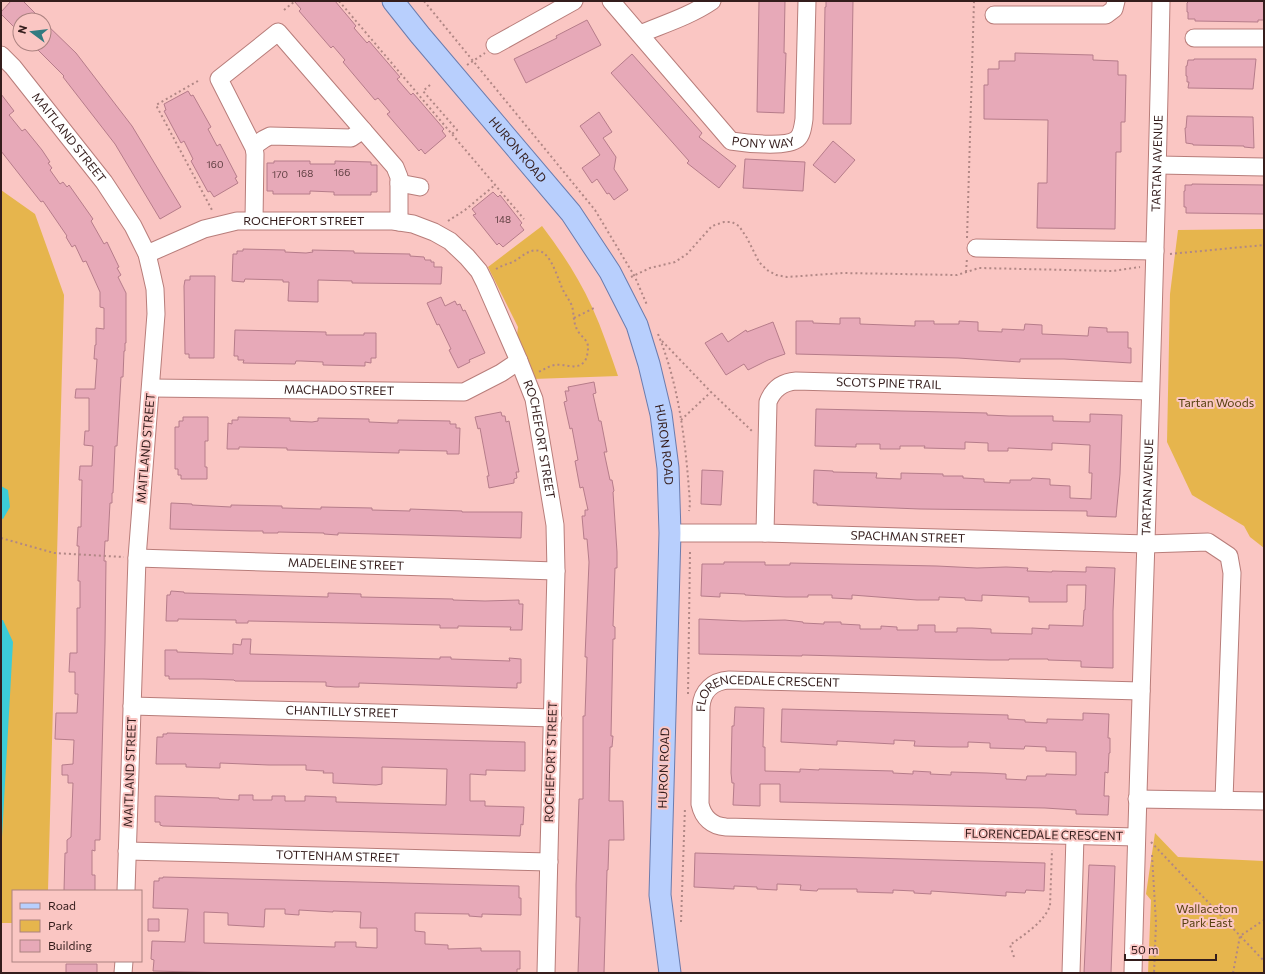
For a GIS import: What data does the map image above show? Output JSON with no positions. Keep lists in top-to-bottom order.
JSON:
{
  "streets": {
    "main road": ["HURON ROAD"],
    "street": [
      "PONY WAY",
      "MAITLAND STREET",
      "TARTAN AVENUE",
      "ROCHEFORT STREET",
      "SCOTS PINE TRAIL",
      "MACHADO STREET",
      "SPACHMAN STREET",
      "MADELEINE STREET",
      "FLORENCEDALE CRESCENT",
      "CHANTILLY STREET",
      "TOTTENHAM STREET"
    ]
  },
  "crossings": [
    ["MAITLAND STREET", "ROCHEFORT STREET"],
    ["MAITLAND STREET", "MACHADO STREET"],
    ["MAITLAND STREET", "MADELEINE STREET"],
    ["MAITLAND STREET", "CHANTILLY STREET"],
    ["MAITLAND STREET", "TOTTENHAM STREET"],
    ["HURON ROAD", "SPACHMAN STREET"],
    ["TARTAN AVENUE", "SCOTS PINE TRAIL"],
    ["TARTAN AVENUE", "SPACHMAN STREET"],
    ["TARTAN AVENUE", "FLORENCEDALE CRESCENT"],
    ["ROCHEFORT STREET", "MACHADO STREET"],
    ["ROCHEFORT STREET", "MADELEINE STREET"],
    ["ROCHEFORT STREET", "CHANTILLY STREET"],
    ["ROCHEFORT STREET", "TOTTENHAM STREET"],
    ["SCOTS PINE TRAIL", "SPACHMAN STREET"]
  ],
  "parks": ["Tartan Woods", "Wallaceton Park East"],
  "house_numbers": [
    "160",
    "166",
    "168",
    "170",
    "148"
  ],
  "legend": ["Road", "Park", "Building"],
  "scale_bar": "50 m",
  "north": "left"
}
